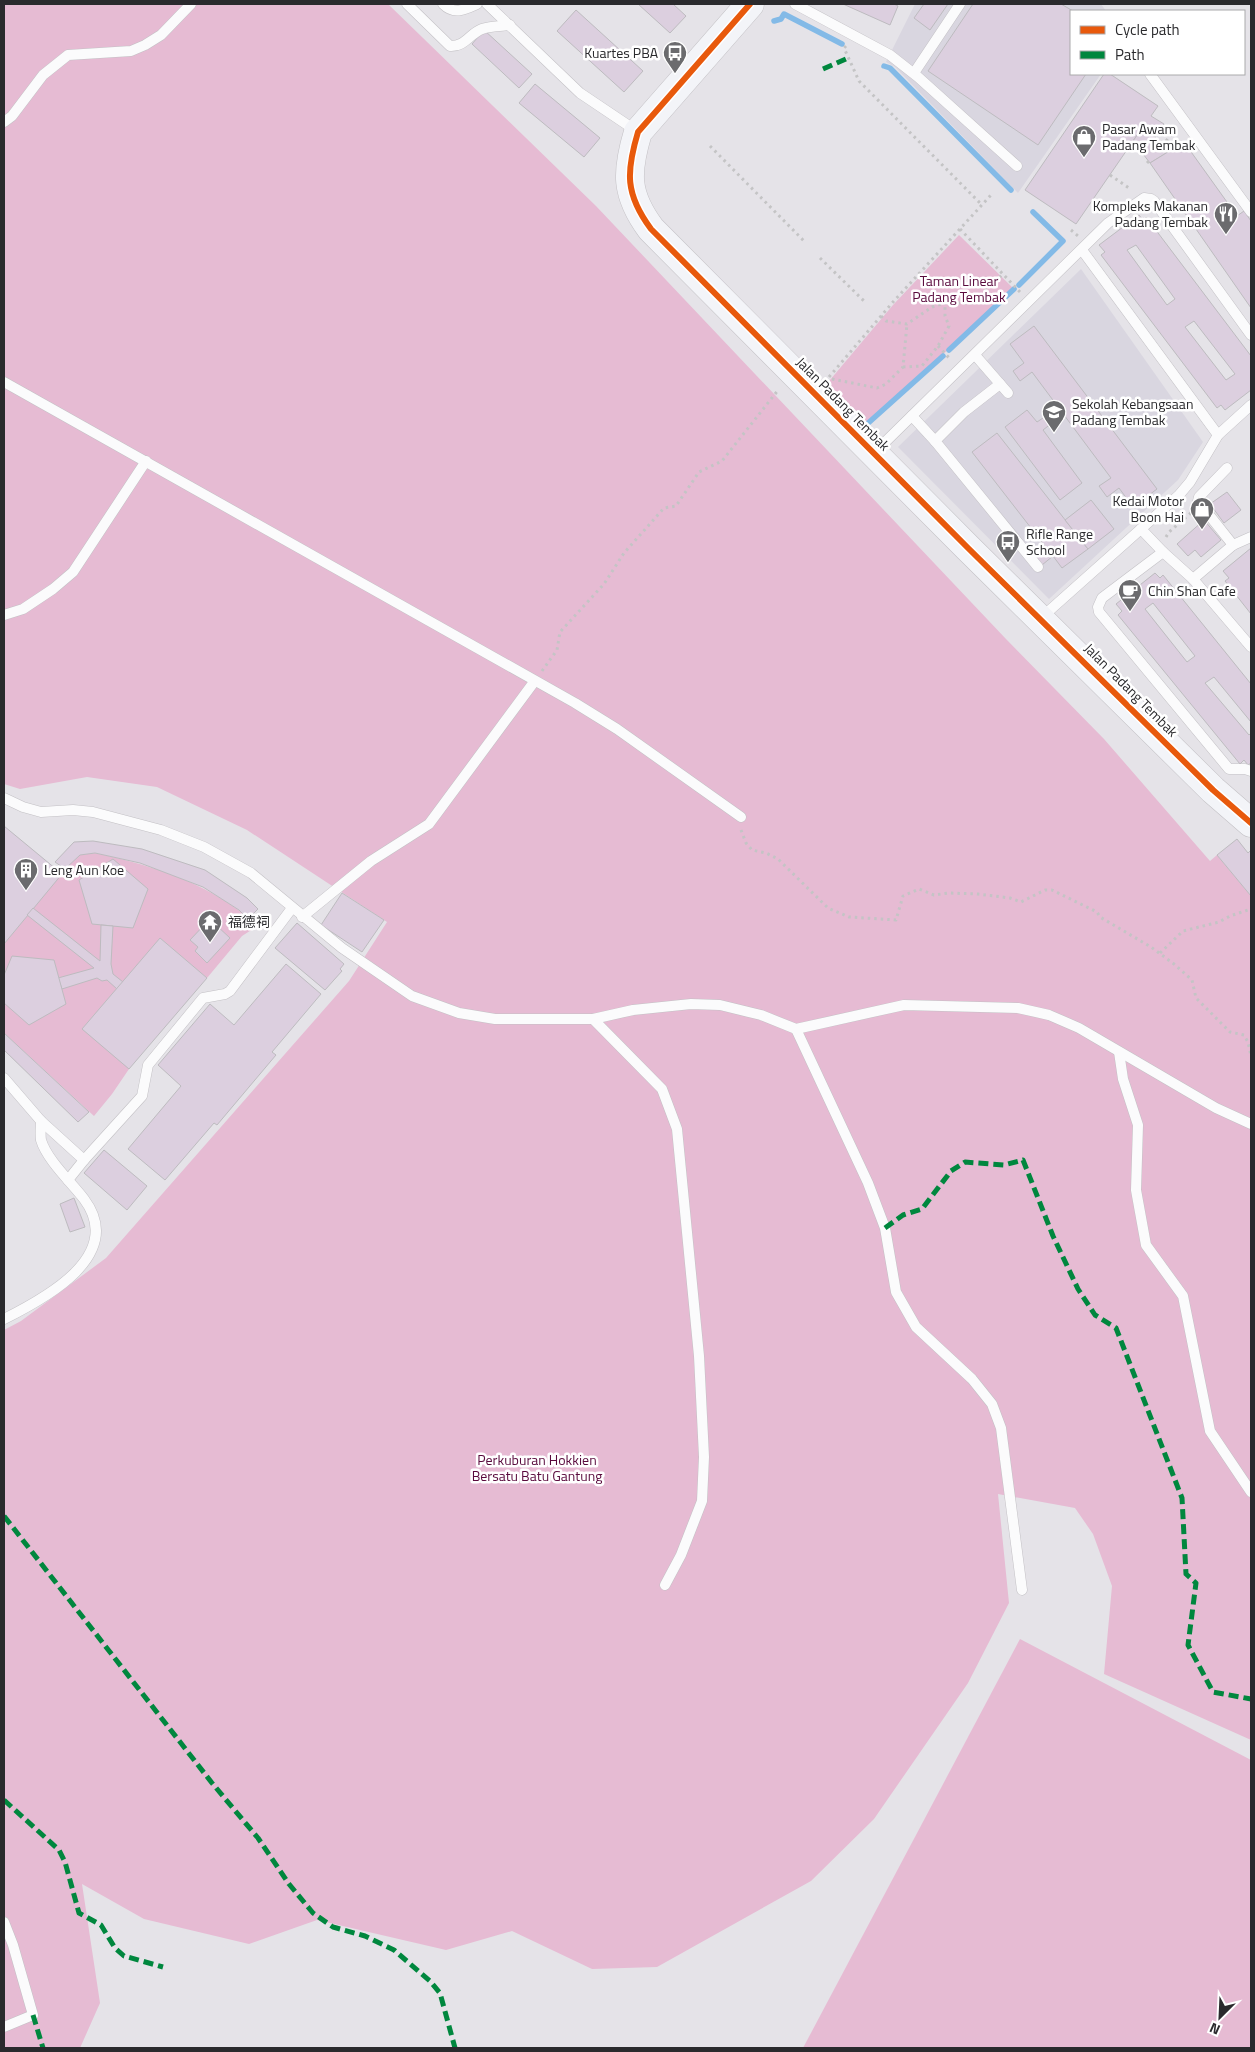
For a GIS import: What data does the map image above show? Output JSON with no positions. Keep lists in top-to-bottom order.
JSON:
{
  "streets": {
    "street": ["Jalan Padang Tembak"]
  },
  "parks": ["Taman Linear Padang Tembak", "Perkuburan Hokkien Bersatu Batu Gantung"],
  "places": {
    "bus stop": ["Kuartes PBA", "Rifle Range School"],
    "shop": ["Pasar Awam Padang Tembak", "Kedai Motor Boon Hai"],
    "restaurant": ["Kompleks Makanan Padang Tembak"],
    "school or university": ["Sekolah Kebangsaan Padang Tembak"],
    "cafe": ["Chin Shan Cafe"],
    "building": ["Leng Aun Koe"],
    "temple": ["福德祠"]
  },
  "legend": ["Cycle path", "Path"],
  "north": "bottom left"
}
